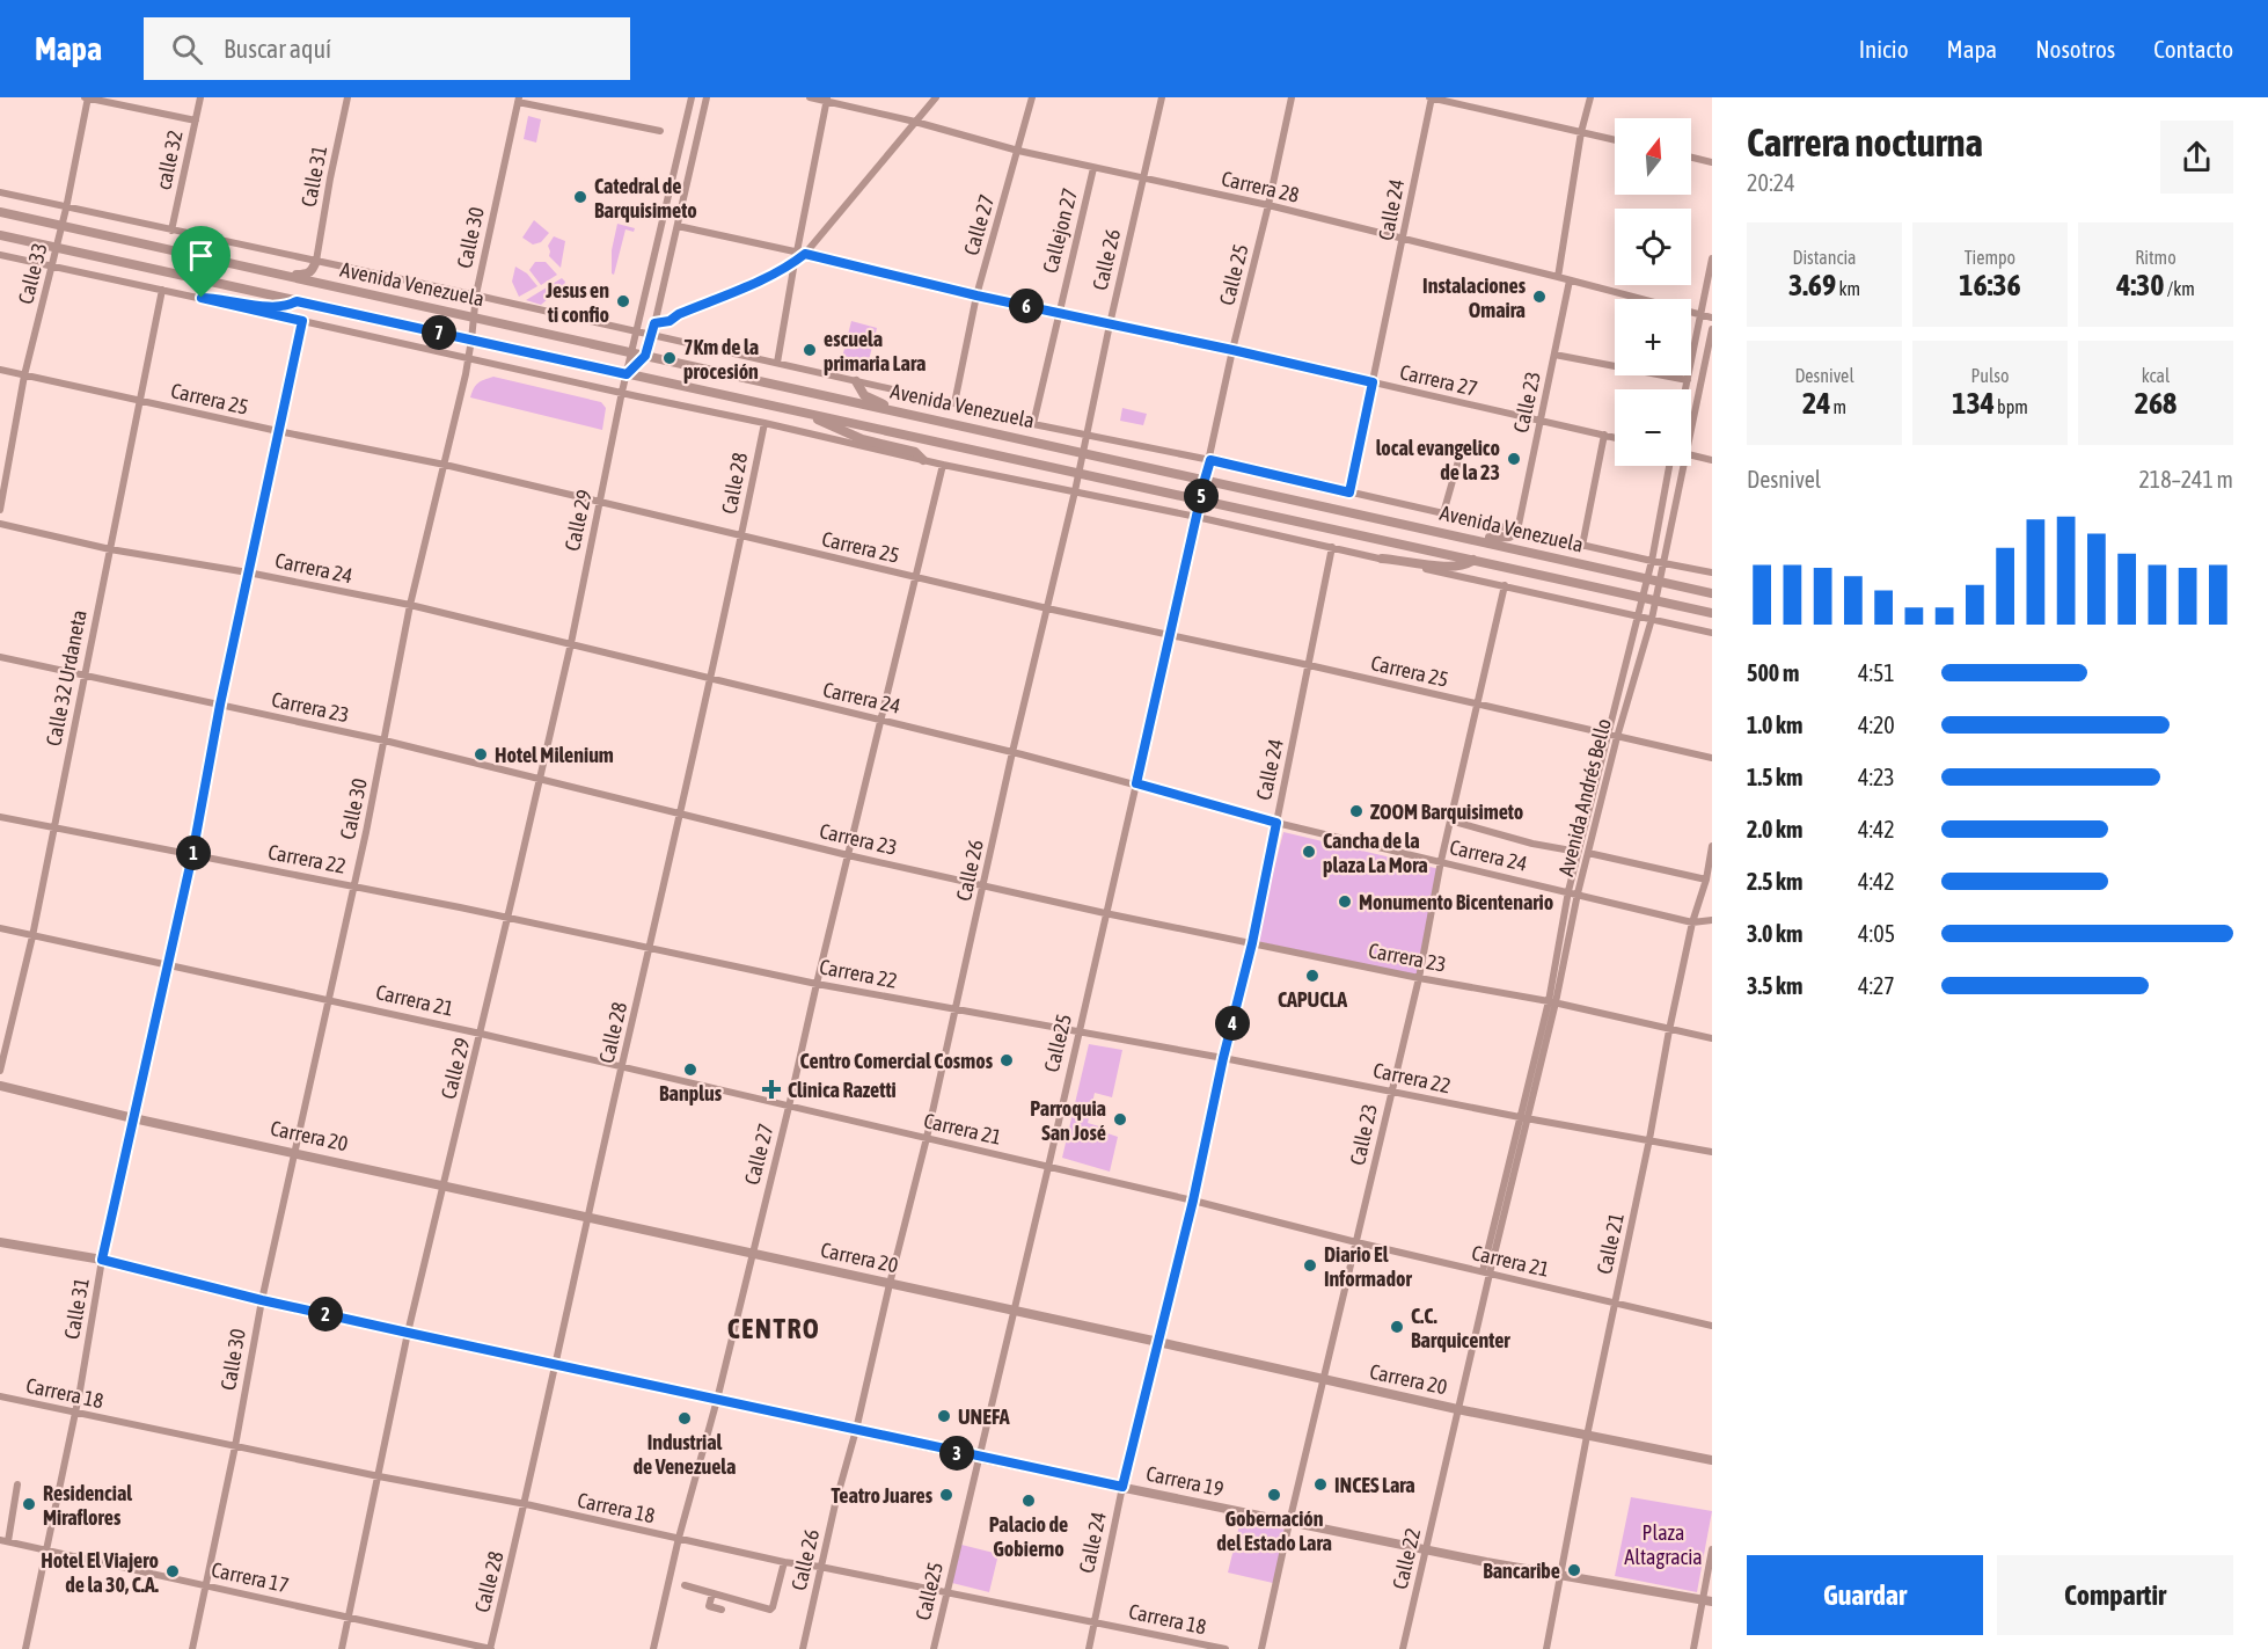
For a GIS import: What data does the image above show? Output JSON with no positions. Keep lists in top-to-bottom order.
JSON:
{
  "streets": {
    "street": [
      "calle 32",
      "Calle 31",
      "Carrera 28",
      "Calle 24",
      "Calle 27",
      "Callejon 27",
      "Calle 30",
      "Calle 26",
      "Calle 33",
      "Calle 25",
      "Avenida Venezuela",
      "Carrera 27",
      "Carrera 25",
      "Calle 23",
      "Calle 28",
      "Calle 29",
      "Carrera 24",
      "Calle 32 Urdaneta",
      "Carrera 23",
      "Avenida Andrés Bello",
      "Carrera 22",
      "Carrera 21",
      "Calle25",
      "Carrera 20",
      "Calle 21",
      "Carrera 18",
      "Carrera 19",
      "Calle 22",
      "Carrera 17"
    ]
  },
  "crossings": [
    ["calle 32", "Avenida Venezuela"],
    ["Calle 31", "Avenida Venezuela"],
    ["Calle 31", "Carrera 25"],
    ["Calle 31", "Carrera 24"],
    ["Calle 31", "Carrera 23"],
    ["Calle 31", "Carrera 22"],
    ["Calle 31", "Carrera 21"],
    ["Calle 31", "Carrera 20"],
    ["Calle 31", "Carrera 18"],
    ["Calle 31", "Carrera 19"],
    ["Calle 31", "Carrera 17"],
    ["Carrera 28", "Calle 24"],
    ["Carrera 28", "Calle 27"],
    ["Carrera 28", "Callejon 27"],
    ["Carrera 28", "Calle 26"],
    ["Carrera 28", "Calle 25"],
    ["Carrera 28", "Calle 23"],
    ["Calle 24", "Avenida Venezuela"],
    ["Calle 24", "Carrera 27"],
    ["Calle 24", "Carrera 25"],
    ["Calle 24", "Carrera 24"],
    ["Calle 24", "Carrera 23"],
    ["Calle 24", "Carrera 22"],
    ["Calle 24", "Carrera 21"],
    ["Calle 24", "Carrera 20"],
    ["Calle 24", "Carrera 18"],
    ["Calle 24", "Carrera 19"],
    ["Calle 27", "Avenida Venezuela"],
    ["Calle 27", "Carrera 27"],
    ["Calle 27", "Carrera 25"],
    ["Calle 27", "Carrera 24"],
    ["Calle 27", "Carrera 23"],
    ["Calle 27", "Carrera 22"],
    ["Calle 27", "Carrera 21"],
    ["Calle 27", "Carrera 20"],
    ["Calle 27", "Carrera 18"],
    ["Calle 27", "Carrera 19"],
    ["Callejon 27", "Avenida Venezuela"],
    ["Callejon 27", "Carrera 27"],
    ["Calle 30", "Avenida Venezuela"],
    ["Calle 30", "Carrera 25"],
    ["Calle 30", "Carrera 24"],
    ["Calle 30", "Carrera 23"],
    ["Calle 30", "Carrera 22"],
    ["Calle 30", "Carrera 21"],
    ["Calle 30", "Carrera 20"],
    ["Calle 30", "Carrera 18"],
    ["Calle 30", "Carrera 19"],
    ["Calle 30", "Carrera 17"],
    ["Calle 26", "Avenida Venezuela"],
    ["Calle 26", "Carrera 27"],
    ["Calle 26", "Carrera 25"],
    ["Calle 26", "Carrera 24"],
    ["Calle 26", "Carrera 23"],
    ["Calle 26", "Carrera 22"],
    ["Calle 26", "Carrera 21"],
    ["Calle 26", "Carrera 20"],
    ["Calle 26", "Carrera 18"],
    ["Calle 26", "Carrera 19"],
    ["Calle 33", "Avenida Venezuela"],
    ["Calle 33", "Carrera 25"],
    ["Calle 25", "Avenida Venezuela"],
    ["Calle 25", "Carrera 27"],
    ["Calle 25", "Calle25"],
    ["Avenida Venezuela", "Calle 23"],
    ["Avenida Venezuela", "Calle 29"],
    ["Avenida Venezuela", "Avenida Andrés Bello"],
    ["Avenida Venezuela", "Calle25"],
    ["Carrera 27", "Calle 23"],
    ["Carrera 25", "Calle 23"],
    ["Carrera 25", "Calle 28"],
    ["Carrera 25", "Calle 29"],
    ["Carrera 25", "Calle 32 Urdaneta"],
    ["Carrera 25", "Avenida Andrés Bello"],
    ["Carrera 25", "Calle25"],
    ["Calle 23", "Carrera 24"],
    ["Calle 23", "Carrera 23"],
    ["Calle 23", "Carrera 22"],
    ["Calle 23", "Carrera 21"],
    ["Calle 23", "Carrera 20"],
    ["Calle 23", "Carrera 19"],
    ["Calle 28", "Carrera 24"],
    ["Calle 28", "Carrera 23"],
    ["Calle 28", "Carrera 22"],
    ["Calle 28", "Carrera 21"],
    ["Calle 28", "Carrera 20"],
    ["Calle 28", "Carrera 18"],
    ["Calle 28", "Carrera 19"],
    ["Calle 28", "Carrera 17"],
    ["Calle 29", "Carrera 24"],
    ["Calle 29", "Carrera 23"],
    ["Calle 29", "Carrera 22"],
    ["Calle 29", "Carrera 21"],
    ["Calle 29", "Carrera 20"],
    ["Calle 29", "Carrera 18"],
    ["Calle 29", "Carrera 19"],
    ["Calle 29", "Carrera 17"],
    ["Carrera 24", "Calle 32 Urdaneta"],
    ["Carrera 24", "Avenida Andrés Bello"],
    ["Carrera 24", "Calle25"],
    ["Carrera 24", "Calle 21"],
    ["Calle 32 Urdaneta", "Carrera 23"],
    ["Calle 32 Urdaneta", "Carrera 22"],
    ["Calle 32 Urdaneta", "Carrera 21"],
    ["Carrera 23", "Avenida Andrés Bello"],
    ["Carrera 23", "Calle25"],
    ["Carrera 23", "Calle 21"],
    ["Avenida Andrés Bello", "Carrera 22"],
    ["Avenida Andrés Bello", "Carrera 21"],
    ["Avenida Andrés Bello", "Calle 22"],
    ["Carrera 22", "Calle25"],
    ["Carrera 22", "Calle 21"],
    ["Carrera 21", "Calle25"],
    ["Carrera 21", "Calle 21"],
    ["Carrera 21", "Calle 22"],
    ["Calle25", "Carrera 20"],
    ["Calle25", "Carrera 18"],
    ["Calle25", "Carrera 19"],
    ["Carrera 20", "Calle 21"],
    ["Carrera 20", "Calle 22"],
    ["Calle 21", "Carrera 19"],
    ["Carrera 19", "Calle 22"]
  ],
  "districts": ["CENTRO"],
  "parks": ["Plaza Altagracia"],
  "places": {
    "other": [
      "Catedral de Barquisimeto",
      "Instalaciones Omaira",
      "Jesus en ti confio",
      "escuela primaria Lara",
      "7Km de la procesión",
      "local evangelico de la 23",
      "Hotel Milenium",
      "ZOOM Barquisimeto",
      "Cancha de la plaza La Mora",
      "Monumento Bicentenario",
      "CAPUCLA",
      "Centro Comercial Cosmos",
      "Banplus",
      "Parroquia San José",
      "Diario El Informador",
      "C.C. Barquicenter",
      "UNEFA",
      "Industrial de Venezuela",
      "INCES Lara",
      "Teatro Juares",
      "Gobernación del Estado Lara",
      "Palacio de Gobierno",
      "Residencial Miraflores",
      "Bancaribe",
      "Hotel El Viajero de la 30, C.A."
    ],
    "health": ["Clinica Razetti"]
  },
  "north": "top",
  "page": {
    "header": "Mapa",
    "search": "Buscar aquí",
    "nav": [
      "Inicio",
      "Mapa",
      "Nosotros",
      "Contacto"
    ],
    "heading": ["Carrera nocturna", "20:24"],
    "map_buttons": ["+", "−"],
    "stats": [
      ["Distancia", "3.69 km"],
      ["Tiempo", "16:36"],
      ["Ritmo", "4:30 /km"],
      ["Desnivel", "24 m"],
      ["Pulso", "134 bpm"],
      ["kcal", "268"]
    ],
    "pins": [
      "6",
      "7",
      "5",
      "1",
      "4",
      "2",
      "3"
    ],
    "chart": ["Desnivel", "218–241 m"],
    "list": [
      {
        "name": "500 m",
        "note": "4:51"
      },
      {
        "name": "1.0 km",
        "note": "4:20"
      },
      {
        "name": "1.5 km",
        "note": "4:23"
      },
      {
        "name": "2.0 km",
        "note": "4:42"
      },
      {
        "name": "2.5 km",
        "note": "4:42"
      },
      {
        "name": "3.0 km",
        "note": "4:05"
      },
      {
        "name": "3.5 km",
        "note": "4:27"
      }
    ],
    "buttons": ["Guardar", "Compartir"]
  }
}
